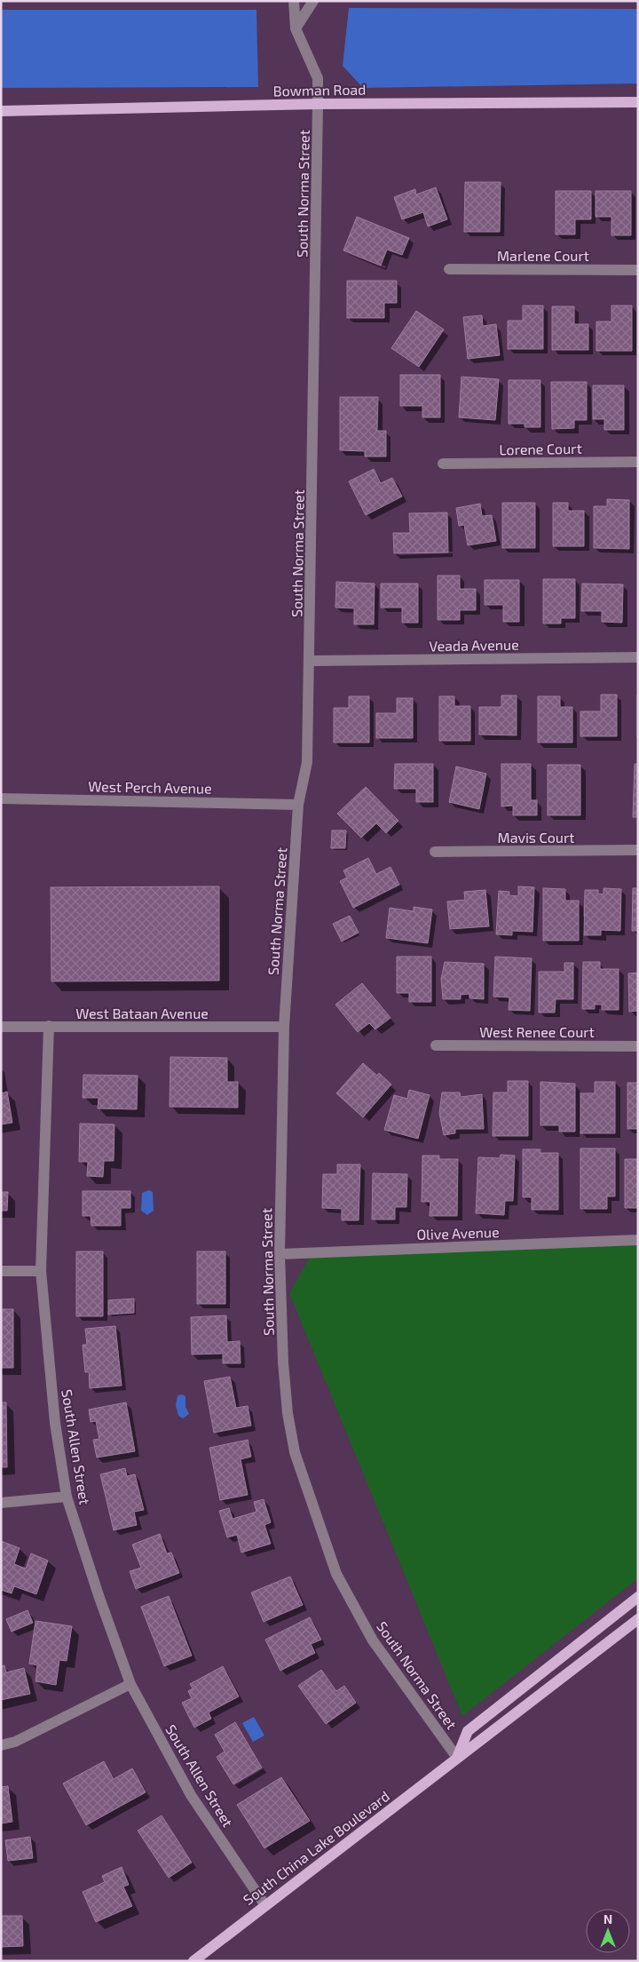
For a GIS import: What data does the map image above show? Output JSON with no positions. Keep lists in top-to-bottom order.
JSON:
{
  "streets": {
    "main road": ["Bowman Road", "South China Lake Boulevard"],
    "street": [
      "South Norma Street",
      "Marlene Court",
      "Lorene Court",
      "Veada Avenue",
      "West Perch Avenue",
      "Mavis Court",
      "West Bataan Avenue",
      "West Renee Court",
      "Olive Avenue",
      "South Allen Street"
    ]
  },
  "crossings": [
    ["Bowman Road", "South Norma Street"],
    ["South Norma Street", "Veada Avenue"],
    ["South Norma Street", "West Perch Avenue"],
    ["South Norma Street", "West Bataan Avenue"],
    ["South Norma Street", "Olive Avenue"],
    ["South Norma Street", "South China Lake Boulevard"],
    ["West Bataan Avenue", "South Allen Street"],
    ["South Allen Street", "South China Lake Boulevard"]
  ],
  "north": "top"
}
